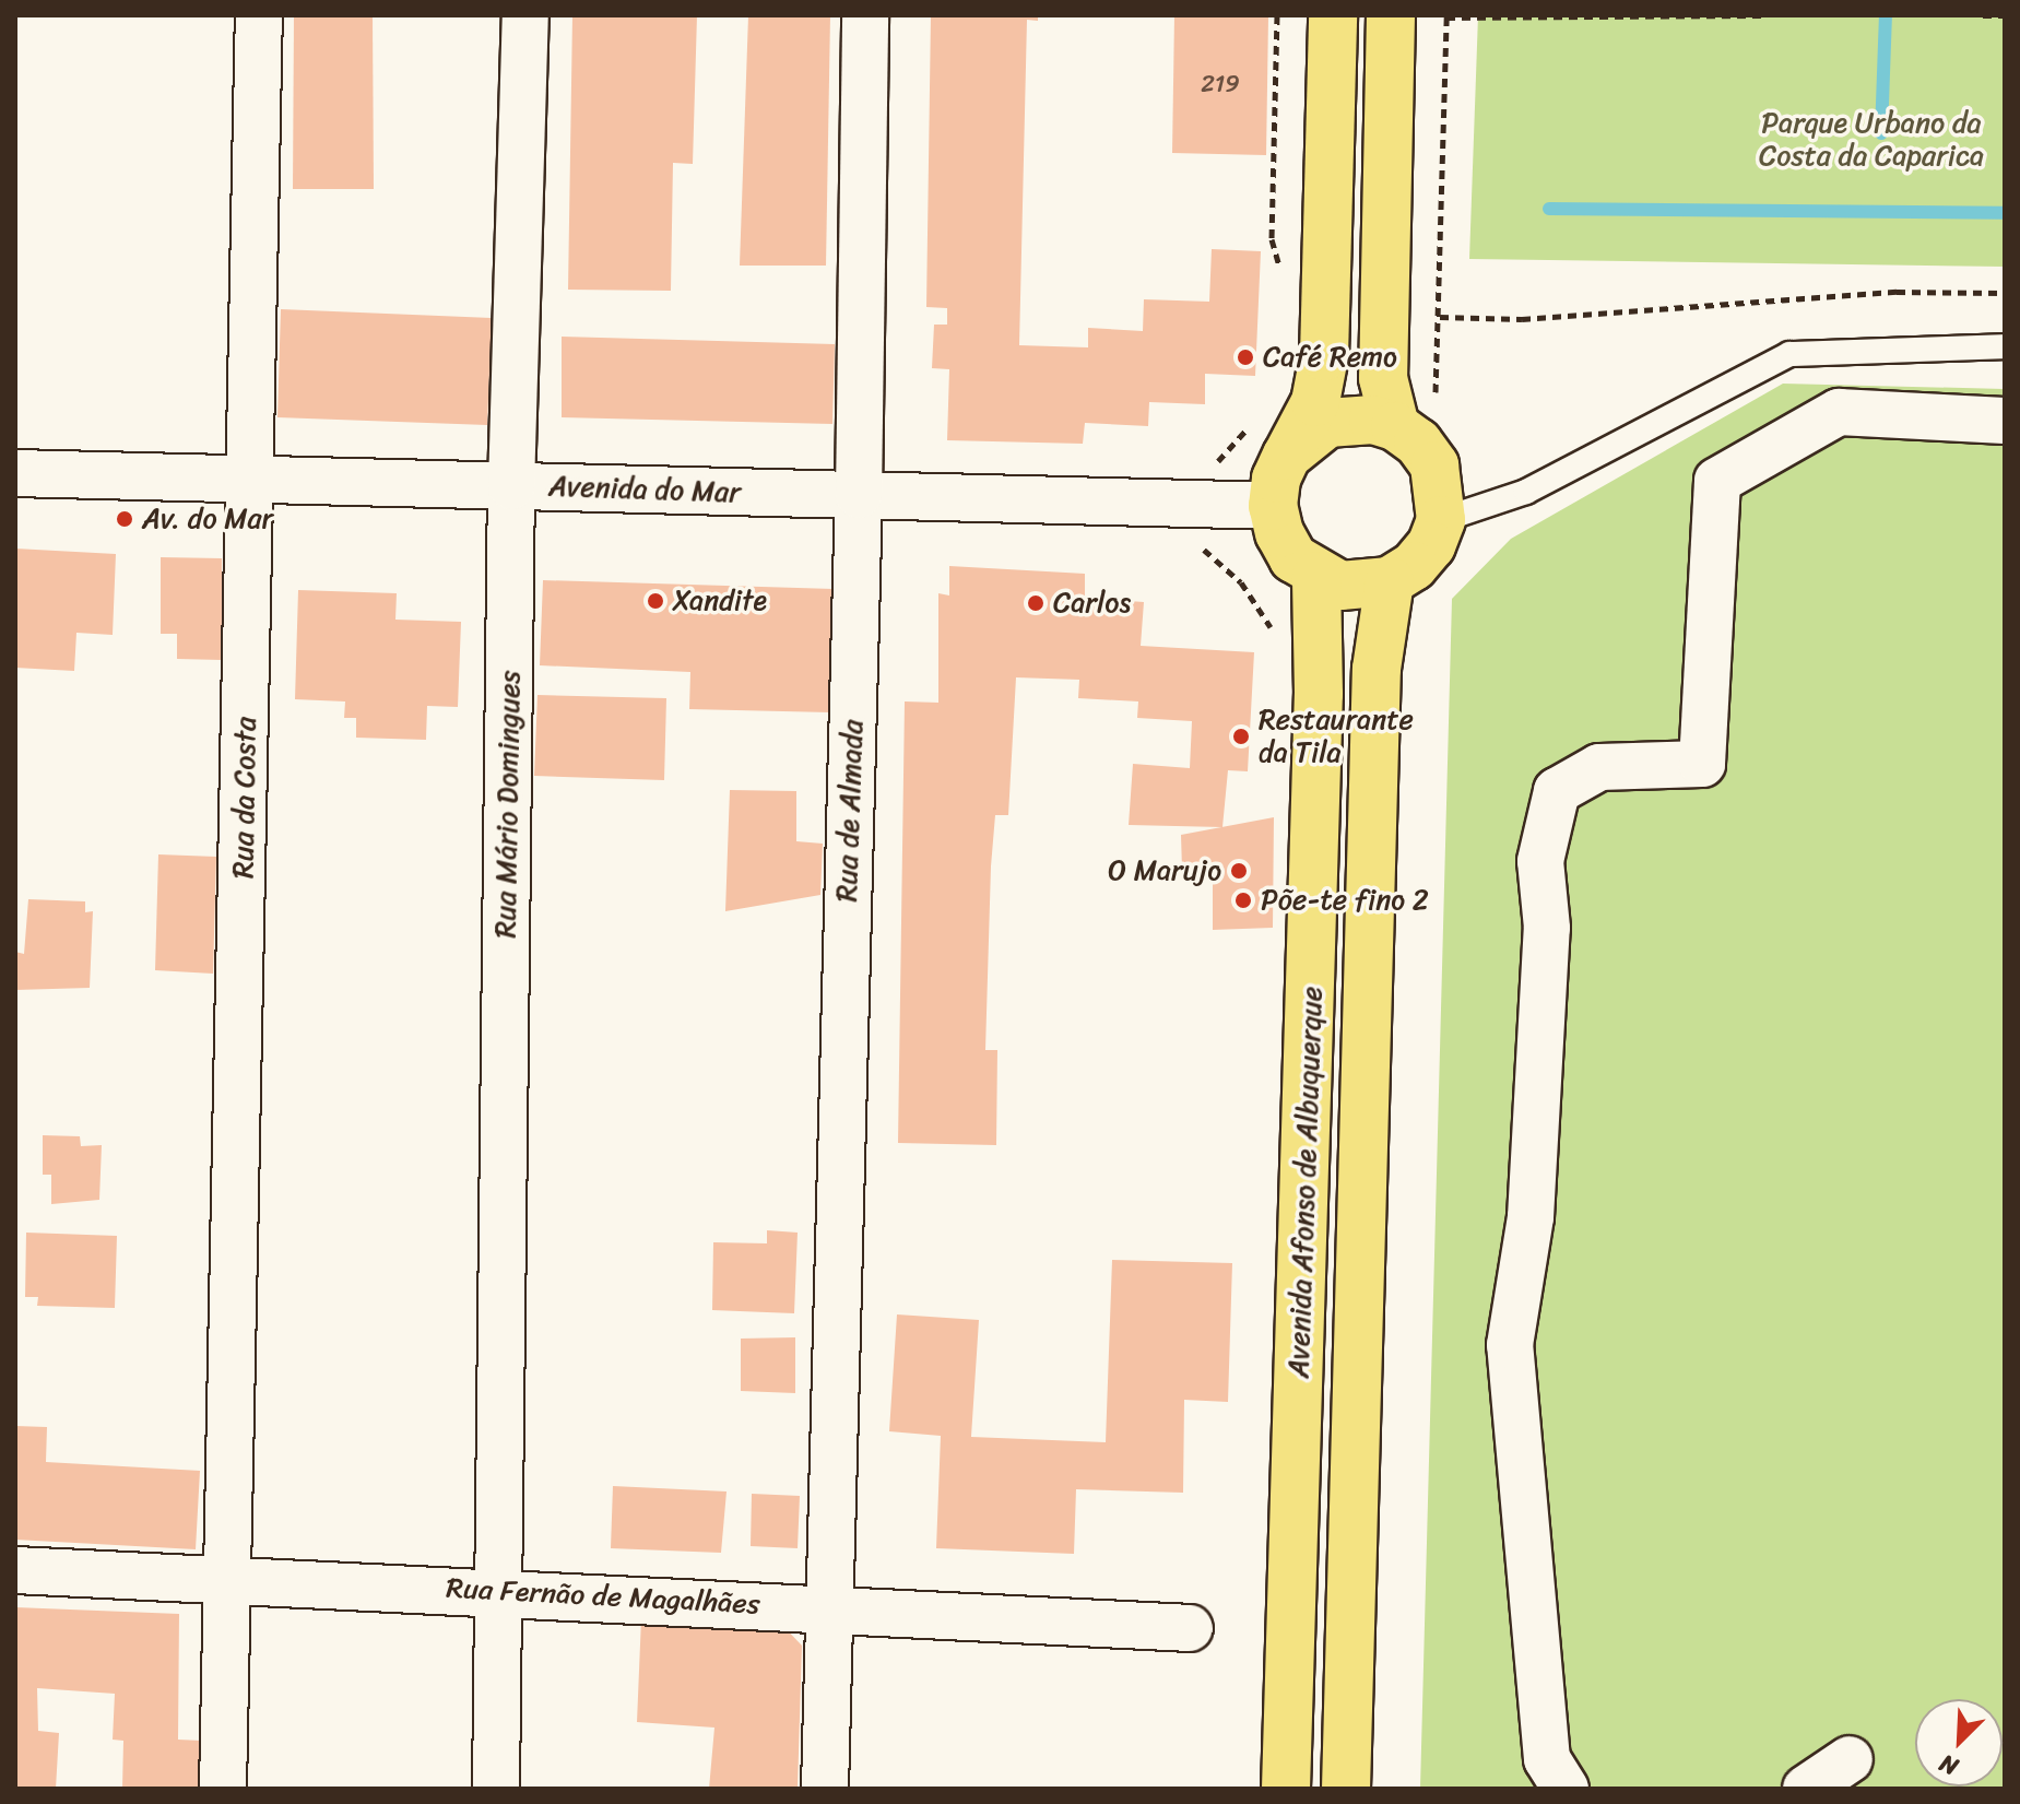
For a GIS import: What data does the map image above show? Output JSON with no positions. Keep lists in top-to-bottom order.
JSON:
{
  "streets": {
    "main road": ["Avenida Afonso de Albuquerque"],
    "street": [
      "Avenida do Mar",
      "Rua da Costa",
      "Rua Mário Domingues",
      "Rua de Almada",
      "Rua Fernão de Magalhães"
    ]
  },
  "crossings": [
    ["Avenida do Mar", "Rua da Costa"],
    ["Avenida do Mar", "Rua Mário Domingues"],
    ["Avenida do Mar", "Rua de Almada"],
    ["Avenida do Mar", "Avenida Afonso de Albuquerque"],
    ["Rua da Costa", "Rua Fernão de Magalhães"],
    ["Rua Mário Domingues", "Rua Fernão de Magalhães"],
    ["Rua de Almada", "Rua Fernão de Magalhães"]
  ],
  "parks": ["Parque Urbano da Costa da Caparica"],
  "places": [
    "Café Remo",
    "Av. do Mar",
    "Xandite",
    "Carlos",
    "Restaurante da Tila",
    "O Marujo",
    "Põe-te fino 2"
  ],
  "house_numbers": ["219"],
  "north": "bottom left"
}
